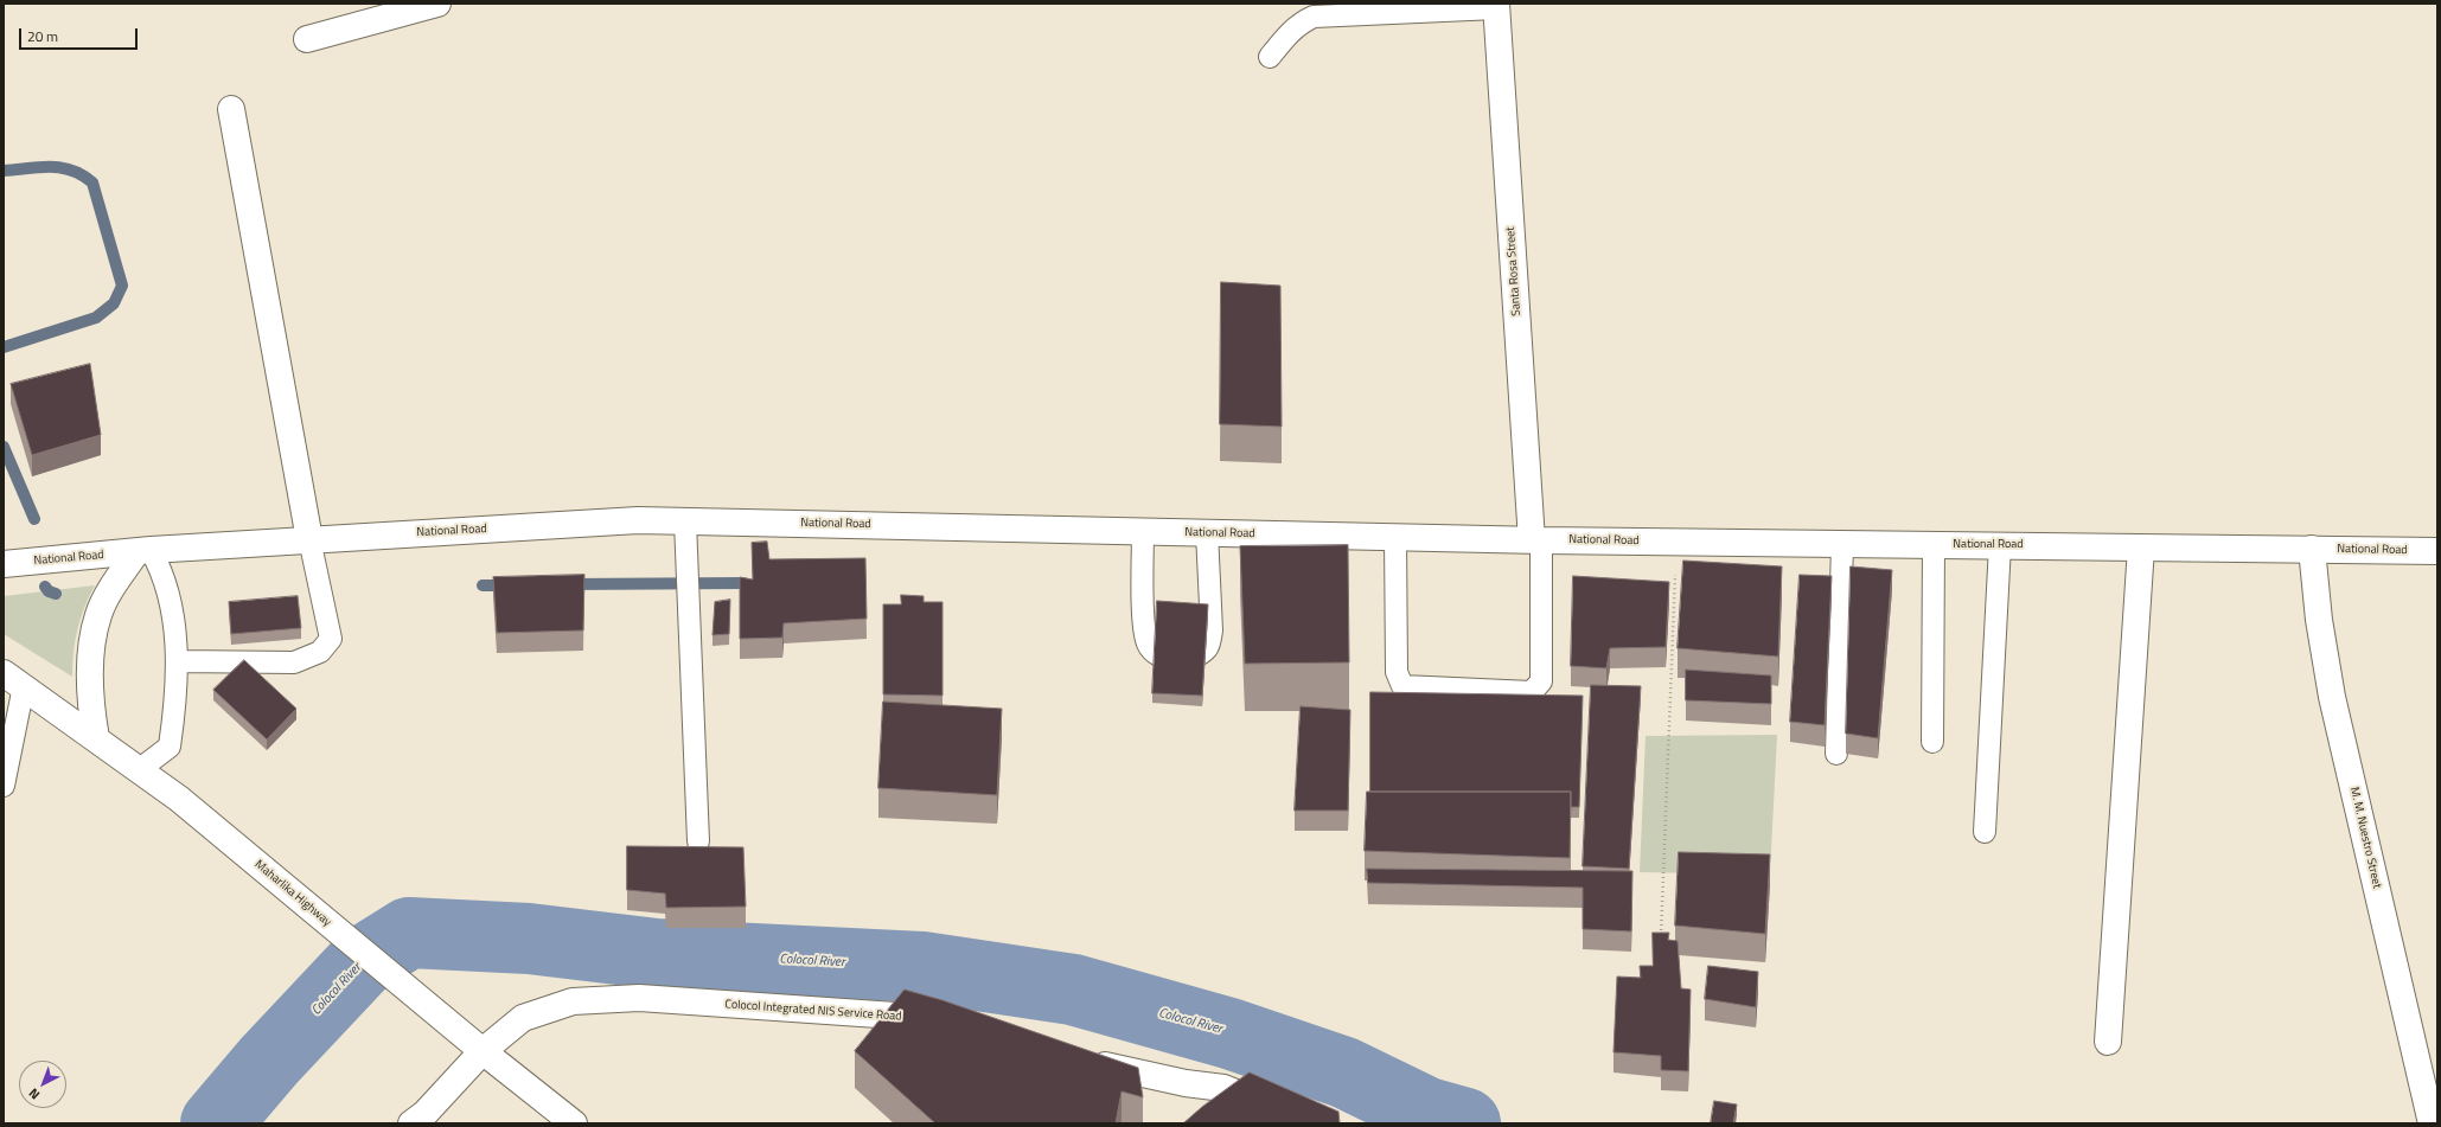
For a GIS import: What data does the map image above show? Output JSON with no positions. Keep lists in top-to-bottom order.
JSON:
{
  "streets": {
    "main road": [
      "Santa Rosa Street",
      "National Road",
      "M. M. Nuestro Street",
      "Maharlika Highway",
      "Colocol Integrated NIS Service Road"
    ]
  },
  "crossings": [
    ["Santa Rosa Street", "National Road"],
    ["National Road", "M. M. Nuestro Street"],
    ["Maharlika Highway", "Colocol Integrated NIS Service Road"]
  ],
  "water": ["Colocol River"],
  "scale_bar": "20 m",
  "north": "bottom left"
}
